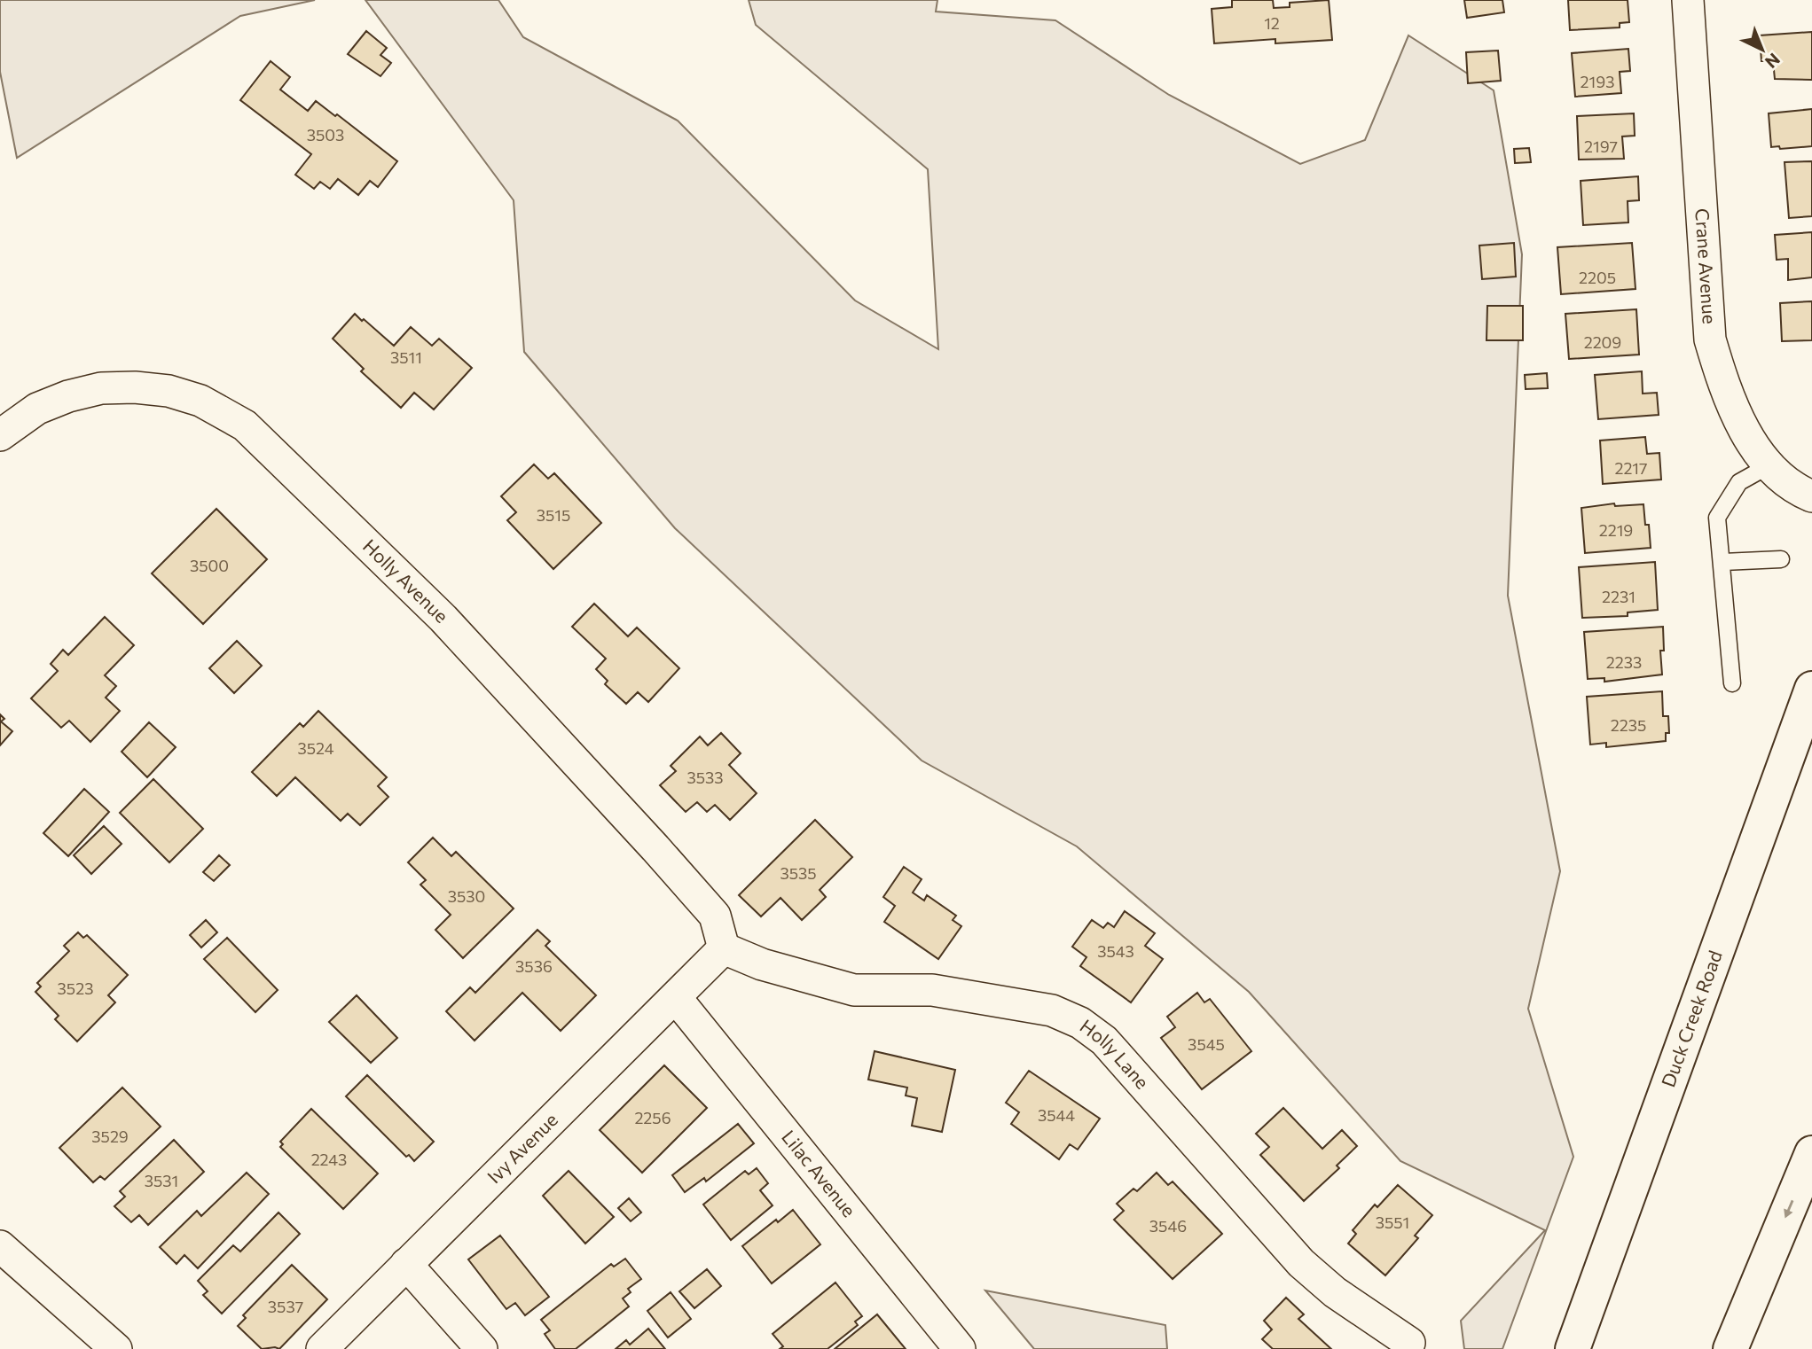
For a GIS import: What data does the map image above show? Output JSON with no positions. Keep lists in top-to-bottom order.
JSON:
{
  "streets": {
    "main road": ["Duck Creek Road"],
    "street": [
      "Crane Avenue",
      "Holly Avenue",
      "Holly Lane",
      "Ivy Avenue",
      "Lilac Avenue"
    ]
  },
  "crossings": [
    ["Holly Avenue", "Holly Lane"],
    ["Holly Avenue", "Ivy Avenue"],
    ["Holly Lane", "Ivy Avenue"],
    ["Ivy Avenue", "Lilac Avenue"]
  ],
  "house_numbers": [
    "12",
    "2193",
    "3503",
    "2197",
    "2205",
    "2209",
    "3511",
    "2217",
    "3515",
    "2219",
    "3500",
    "2231",
    "2233",
    "2235",
    "3524",
    "3533",
    "3535",
    "3530",
    "3543",
    "3536",
    "3523",
    "3545",
    "3544",
    "2256",
    "3529",
    "2243",
    "3531",
    "3551",
    "3546",
    "3537"
  ],
  "north": "bottom right"
}
